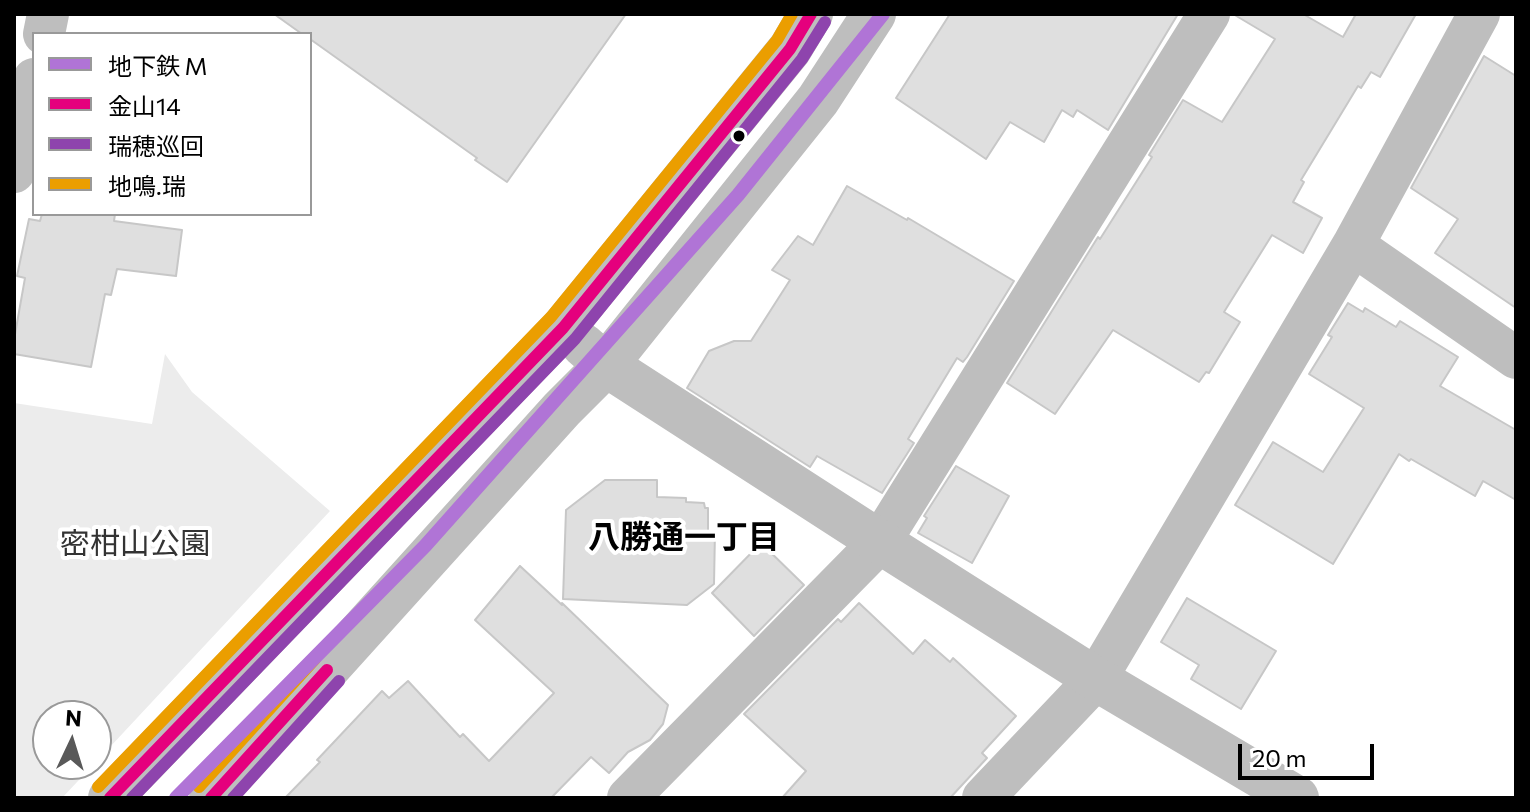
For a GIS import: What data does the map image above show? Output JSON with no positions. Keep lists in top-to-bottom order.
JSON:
{
  "districts": ["八勝通一丁目"],
  "parks": ["密柑山公園"],
  "lines": [
    "metro line M",
    "transit line 金山14",
    "transit line 地鳴.瑞",
    "transit line 瑞穂巡回"
  ],
  "legend": [
    "地下鉄 M",
    "金山14",
    "瑞穂巡回",
    "地鳴.瑞"
  ],
  "scale_bar": "20 m",
  "north": "top"
}
